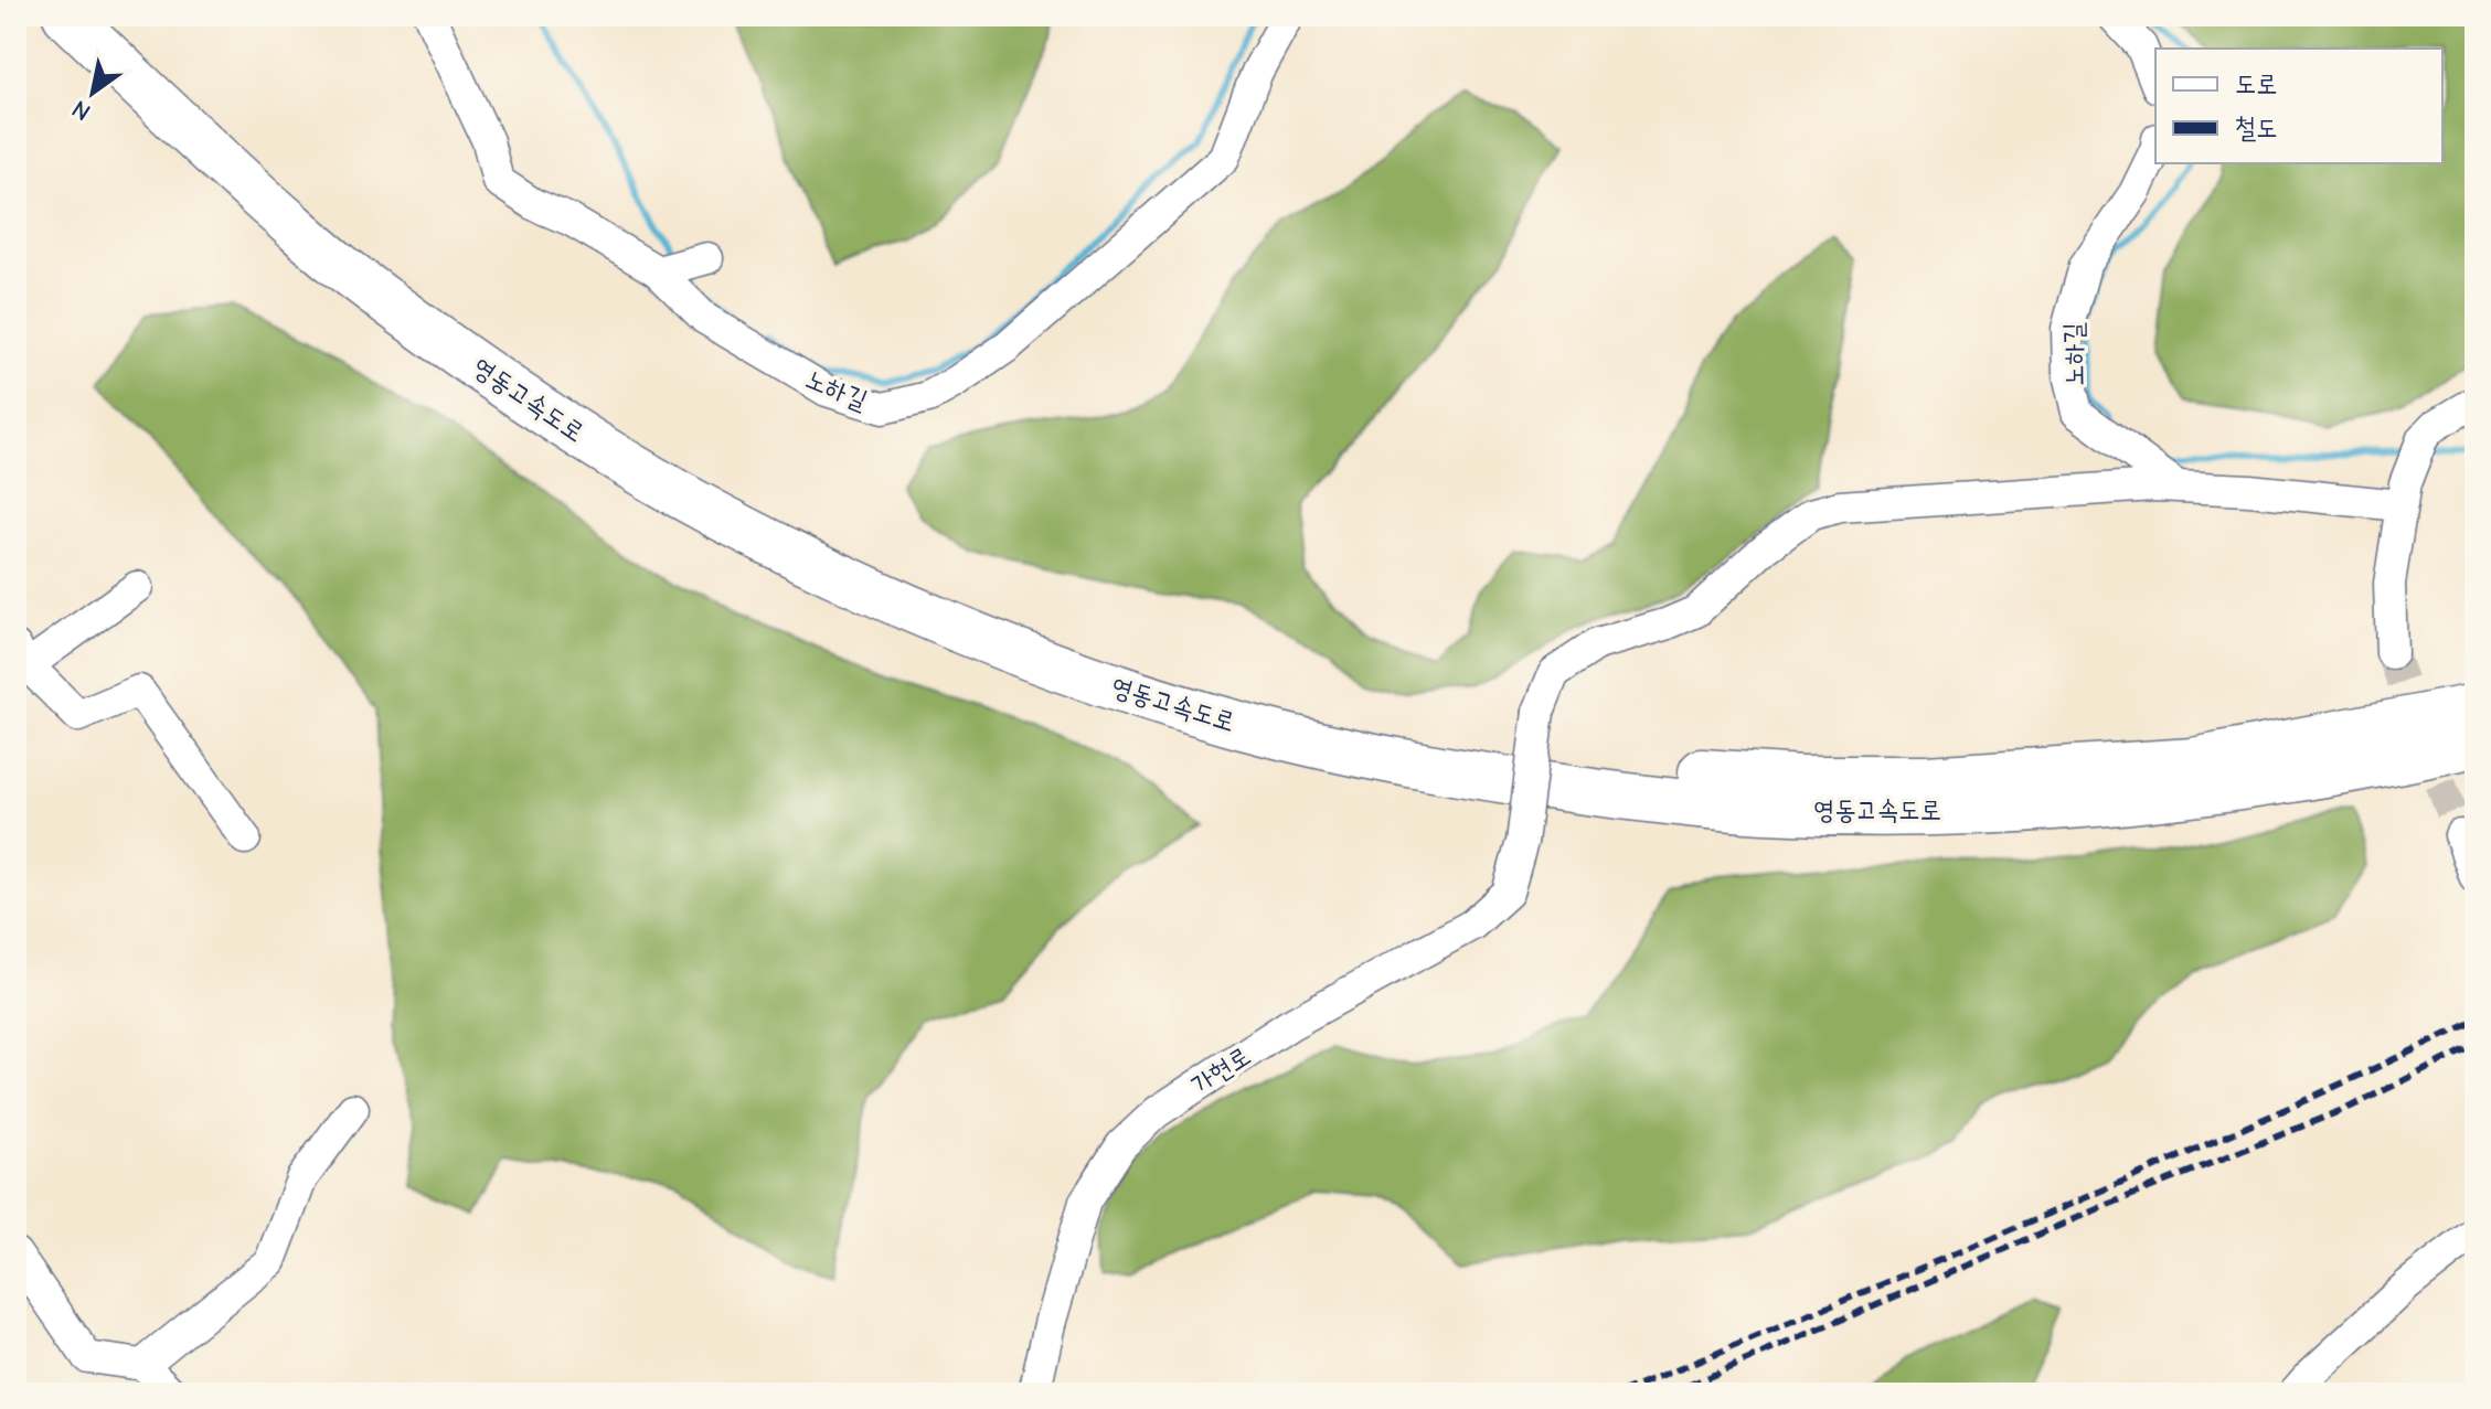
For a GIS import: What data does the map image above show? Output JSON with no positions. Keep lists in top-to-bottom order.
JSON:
{
  "streets": {
    "highway": ["영동고속도로"],
    "street": ["노하길", "가현로"]
  },
  "crossings": [
    ["노하길", "가현로"]
  ],
  "legend": ["도로", "철도"],
  "north": "bottom left"
}
